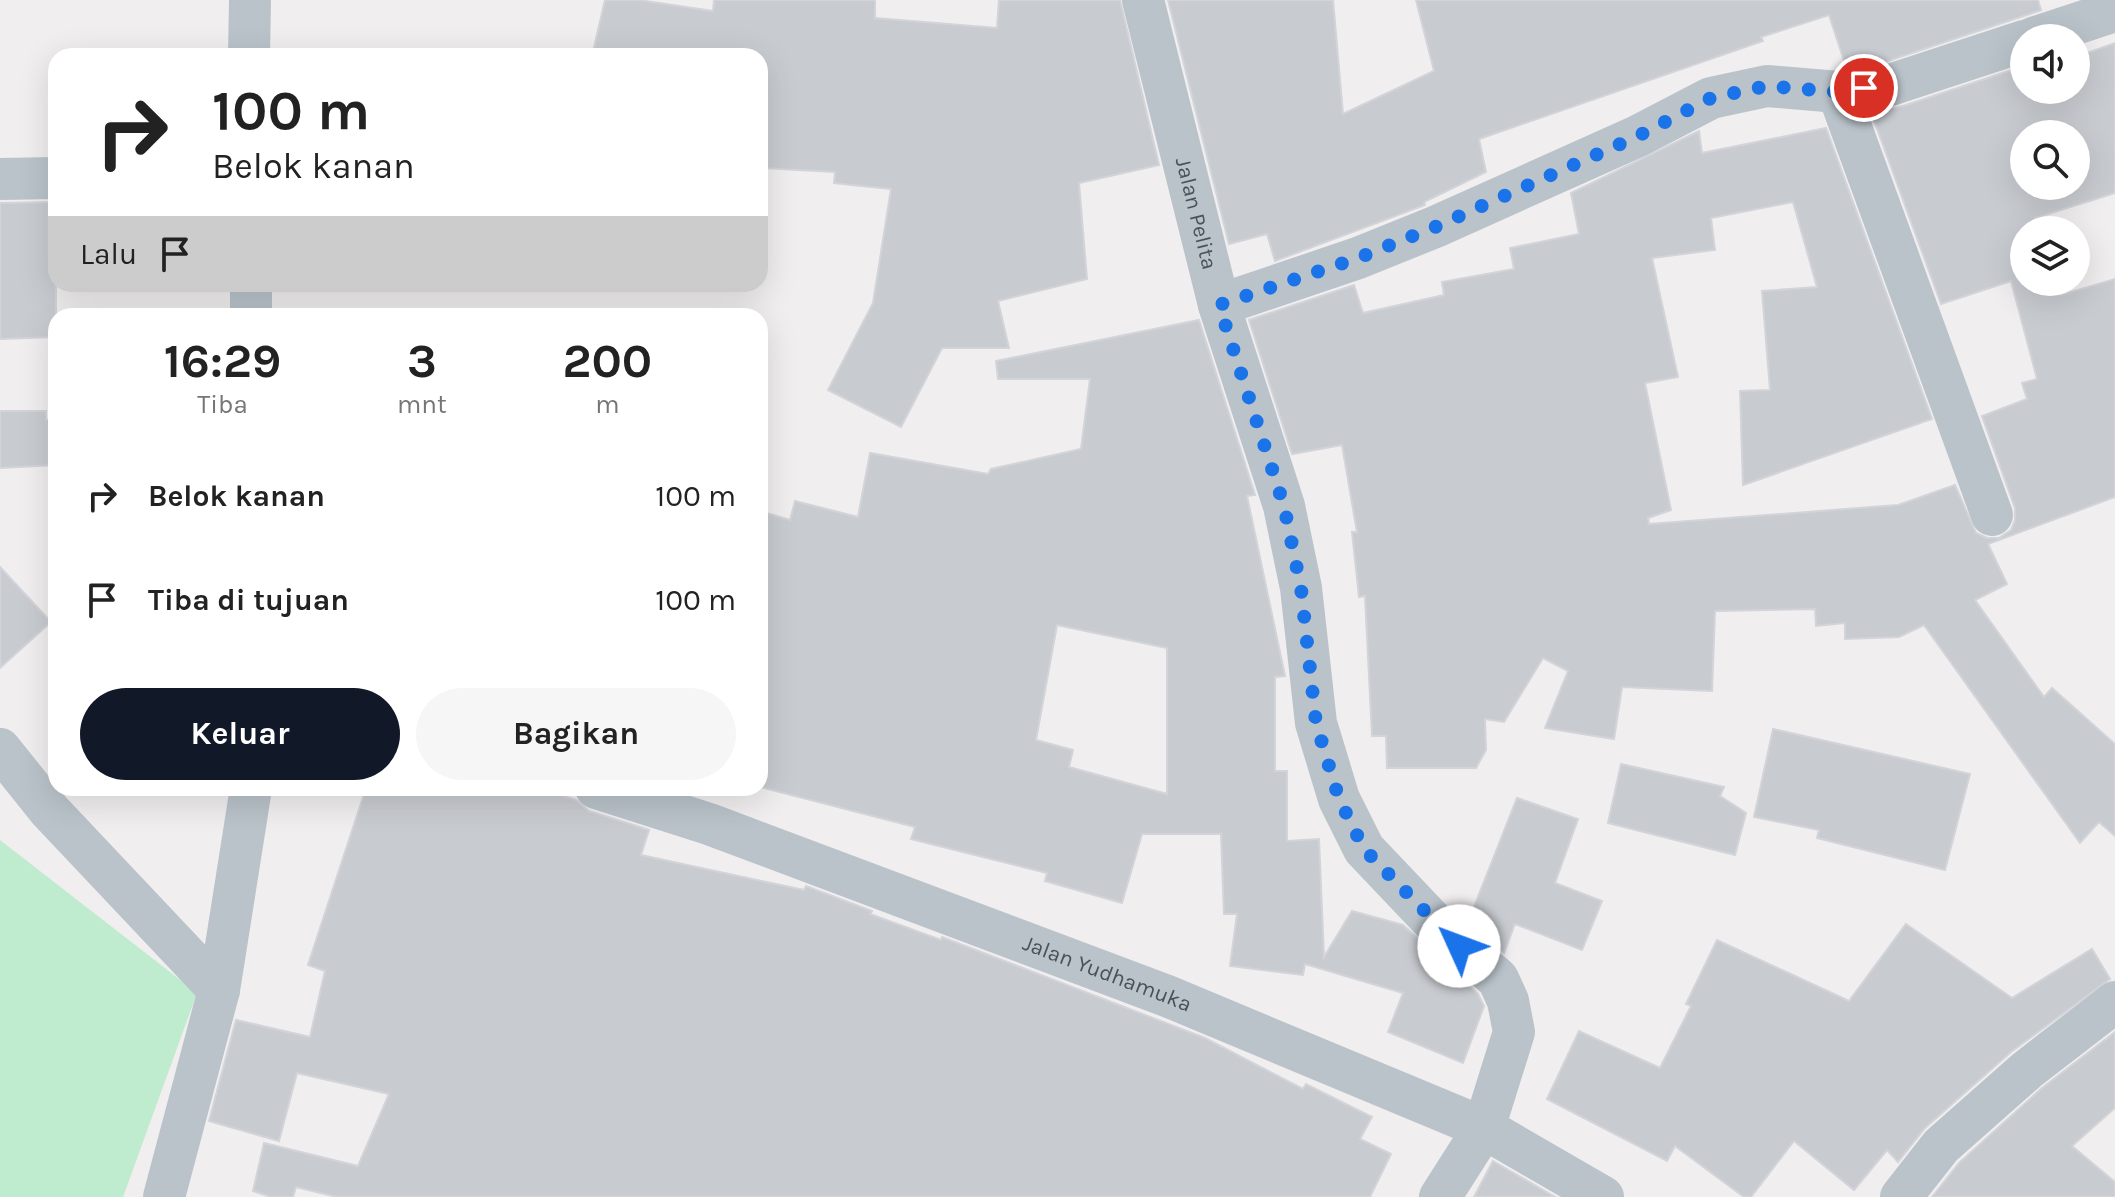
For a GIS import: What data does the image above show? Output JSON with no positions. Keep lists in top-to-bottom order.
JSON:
{
  "streets": {
    "street": ["Jalan Pelita", "Jalan Yudhamuka"]
  },
  "crossings": [
    ["Jalan Pelita", "Jalan Yudhamuka"]
  ],
  "page": {
    "turn": ["100 m", "Belok kanan"],
    "then": "Lalu",
    "eta": [
      "16:29",
      "Tiba",
      "3",
      "mnt",
      "200",
      "m"
    ],
    "list": [
      {
        "name": "Belok kanan",
        "value": "100 m"
      },
      {
        "name": "Tiba di tujuan",
        "value": "100 m"
      }
    ],
    "buttons": ["Keluar", "Bagikan"]
  }
}
